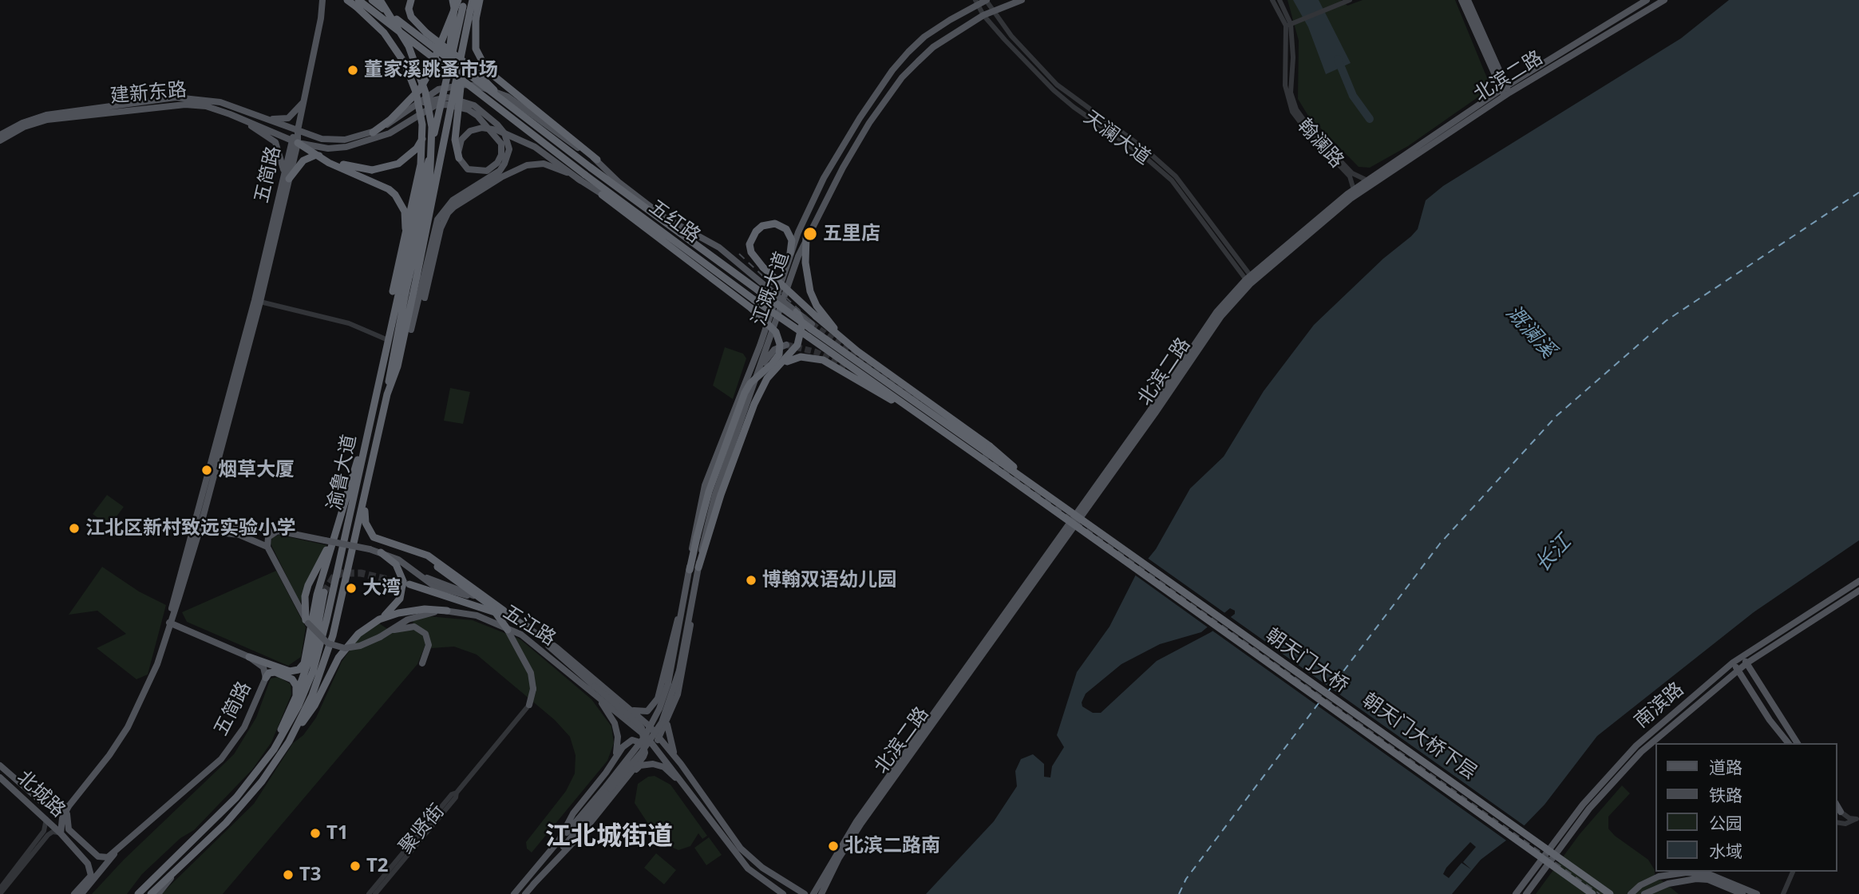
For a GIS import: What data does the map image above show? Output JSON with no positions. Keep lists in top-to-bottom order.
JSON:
{
  "streets": {
    "highway": ["五红路", "渝鲁大道", "朝天门大桥"],
    "main road": [
      "北滨二路",
      "建新东路",
      "五简路",
      "江溉大道",
      "五江路",
      "南滨路",
      "朝天门大桥下层",
      "北城路"
    ],
    "street": ["天澜大道", "翰澜路", "聚贤街"]
  },
  "crossings": [
    ["北滨二路", "天澜大道"],
    ["北滨二路", "翰澜路"],
    ["建新东路", "五简路"],
    ["天澜大道", "江溉大道"],
    ["五简路", "五江路"],
    ["五简路", "北城路"],
    ["五红路", "朝天门大桥"],
    ["五红路", "朝天门大桥下层"],
    ["朝天门大桥", "朝天门大桥下层"]
  ],
  "districts": ["江北城街道"],
  "water": ["溉澜溪", "长江"],
  "places": [
    "董家溪跳蚤市场",
    "五里店",
    "烟草大厦",
    "江北区新村致远实验小学",
    "博翰双语幼儿园",
    "大湾",
    "T1",
    "北滨二路南",
    "T2",
    "T3"
  ],
  "legend": [
    "道路",
    "铁路",
    "公园",
    "水域"
  ]
}
